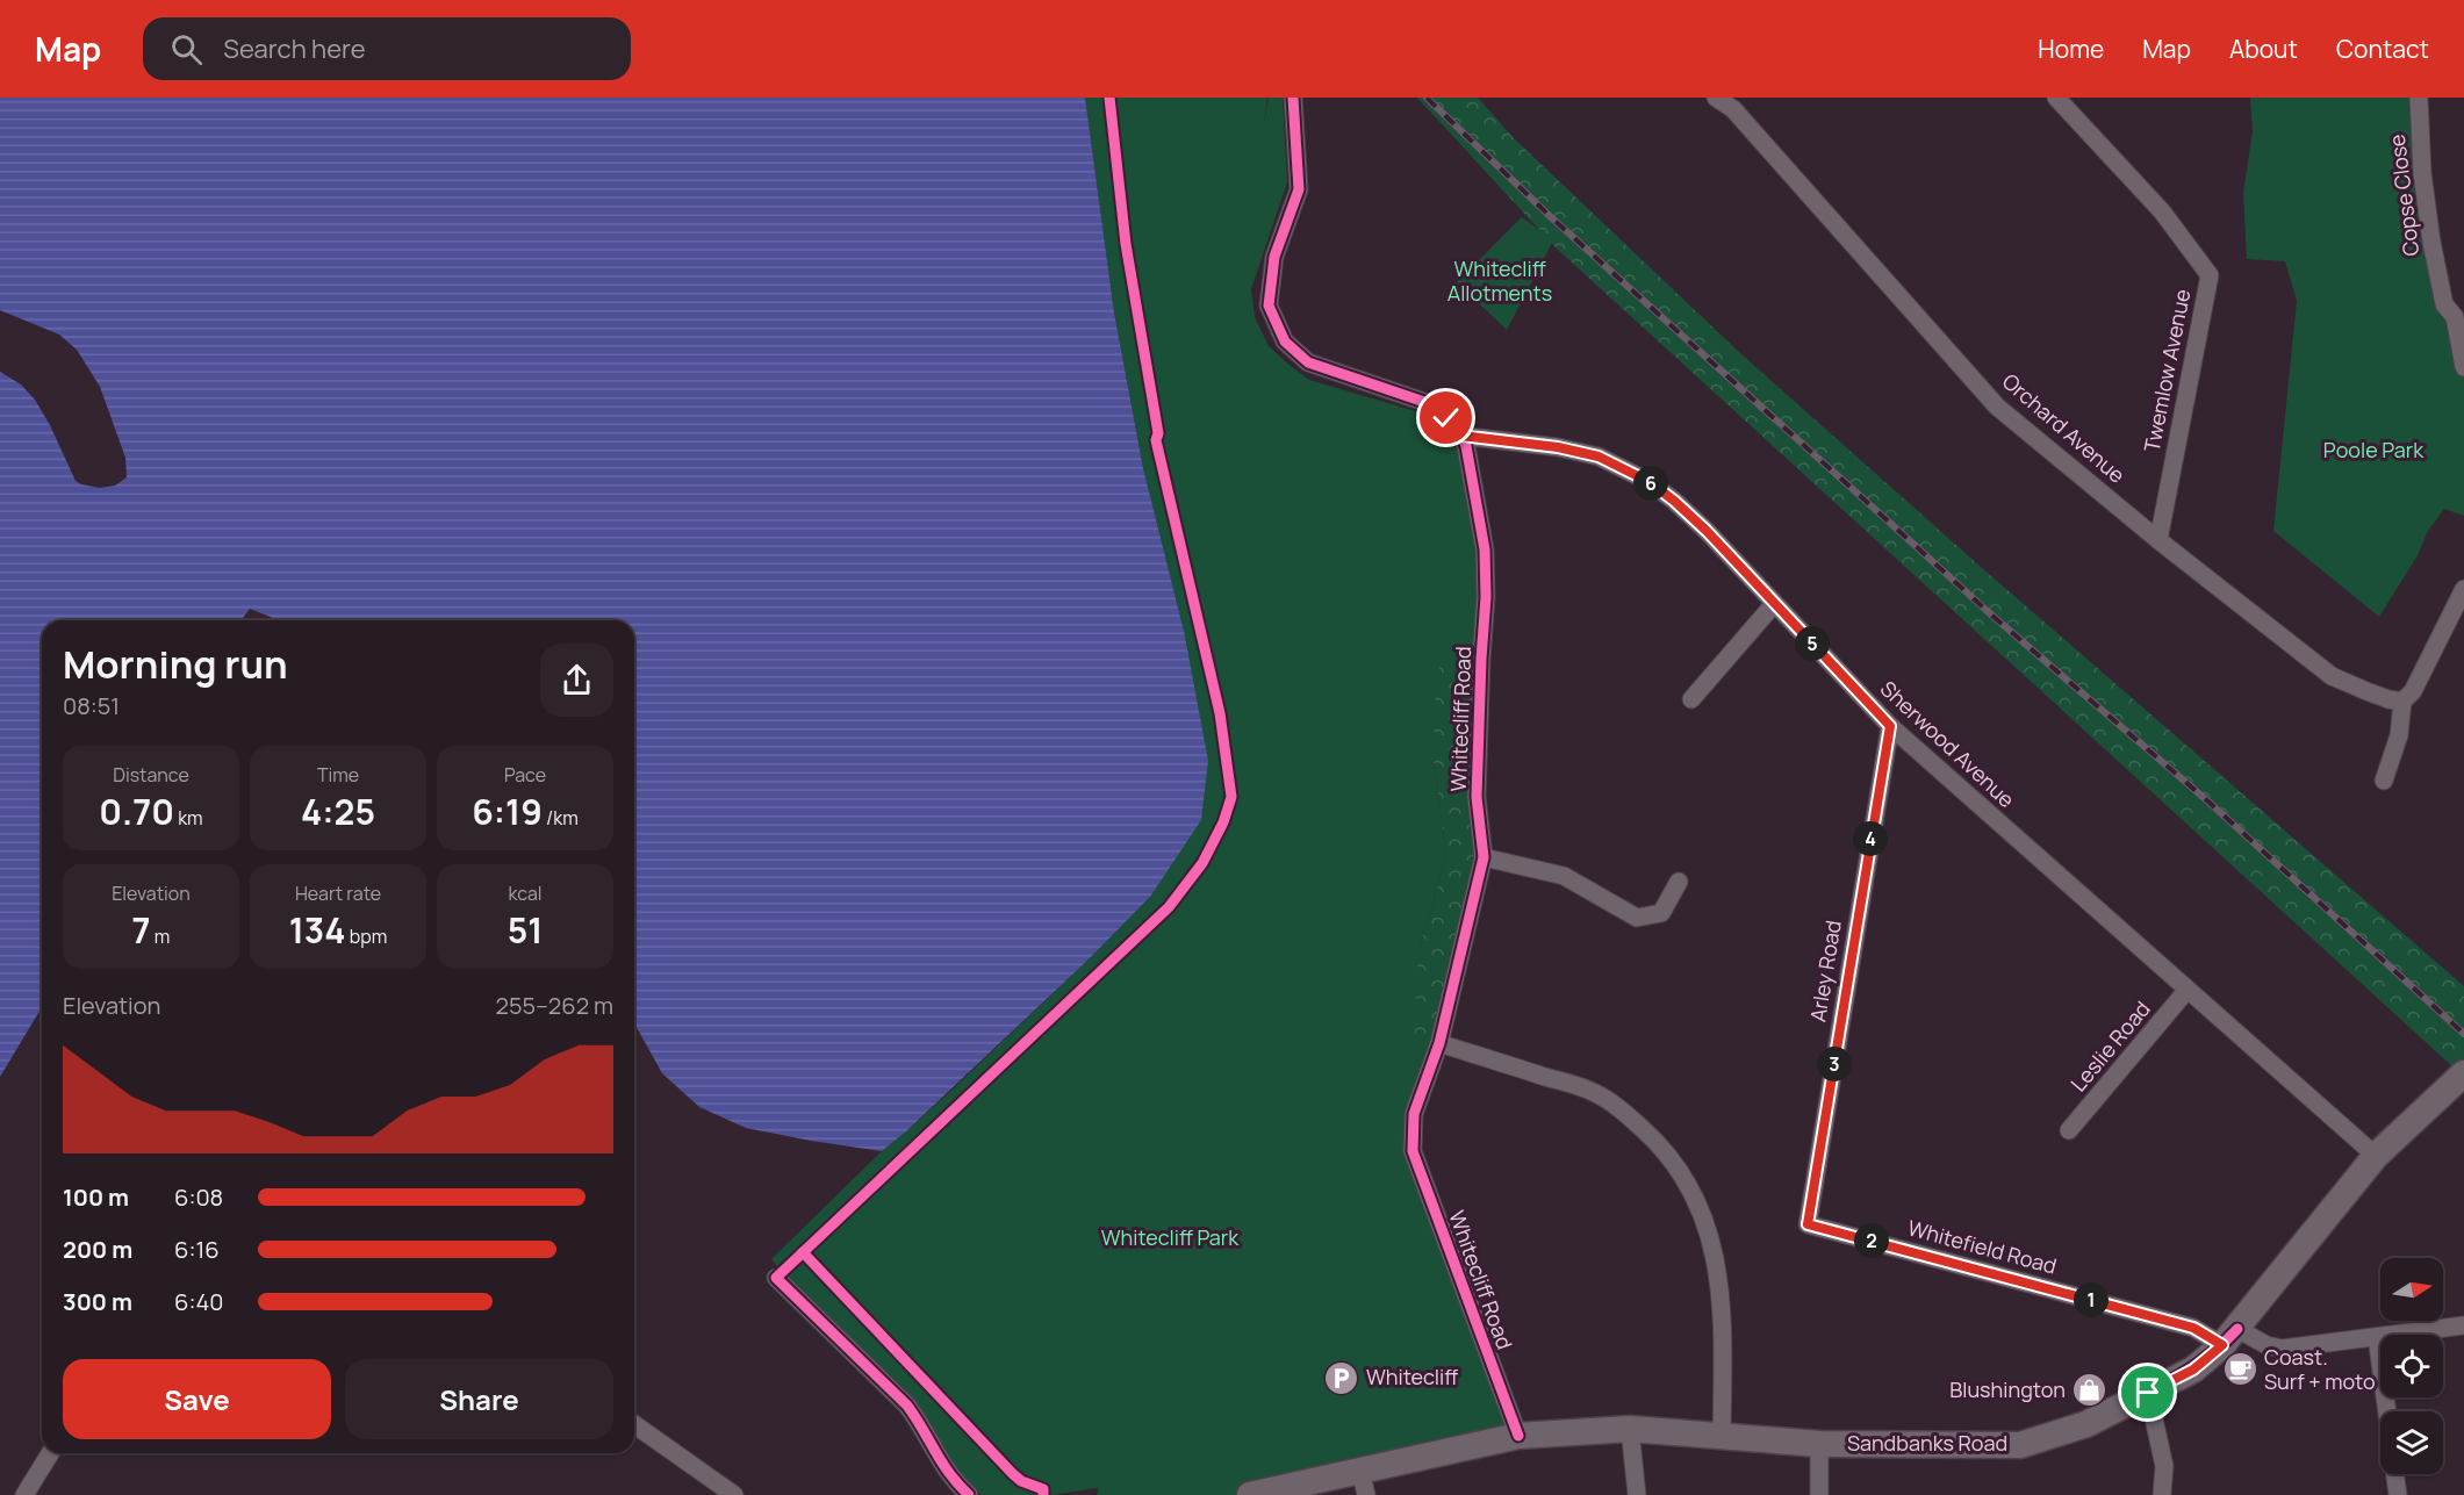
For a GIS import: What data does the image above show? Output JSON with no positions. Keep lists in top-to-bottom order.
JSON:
{
  "streets": {
    "main road": ["Sandbanks Road"],
    "street": [
      "Copse Close",
      "Twemlow Avenue",
      "Orchard Avenue",
      "Whitecliff Road",
      "Sherwood Avenue",
      "Arley Road",
      "Leslie Road",
      "Whitefield Road"
    ]
  },
  "crossings": [
    ["Twemlow Avenue", "Orchard Avenue"],
    ["Whitecliff Road", "Sherwood Avenue"],
    ["Whitecliff Road", "Sandbanks Road"],
    ["Sherwood Avenue", "Arley Road"],
    ["Sherwood Avenue", "Leslie Road"],
    ["Sherwood Avenue", "Sandbanks Road"],
    ["Arley Road", "Whitefield Road"],
    ["Whitefield Road", "Sandbanks Road"]
  ],
  "parks": ["Whitecliff Allotments", "Poole Park", "Whitecliff Park"],
  "places": {
    "cafe": ["Coast. Surf + moto"],
    "parking": ["Whitecliff"],
    "shop": ["Blushington"]
  },
  "north": "right",
  "page": {
    "header": "Map",
    "search": "Search here",
    "nav": [
      "Home",
      "Map",
      "About",
      "Contact"
    ],
    "pins": [
      "6",
      "5",
      "4",
      "3",
      "2",
      "1"
    ],
    "heading": ["Morning run", "08:51"],
    "stats": [
      ["Distance", "0.70 km"],
      ["Time", "4:25"],
      ["Pace", "6:19 /km"],
      ["Elevation", "7 m"],
      ["Heart rate", "134 bpm"],
      ["kcal", "51"]
    ],
    "chart": ["Elevation", "255–262 m"],
    "list": [
      {
        "name": "100 m",
        "note": "6:08"
      },
      {
        "name": "200 m",
        "note": "6:16"
      },
      {
        "name": "300 m",
        "note": "6:40"
      }
    ],
    "buttons": ["Save", "Share"]
  }
}
